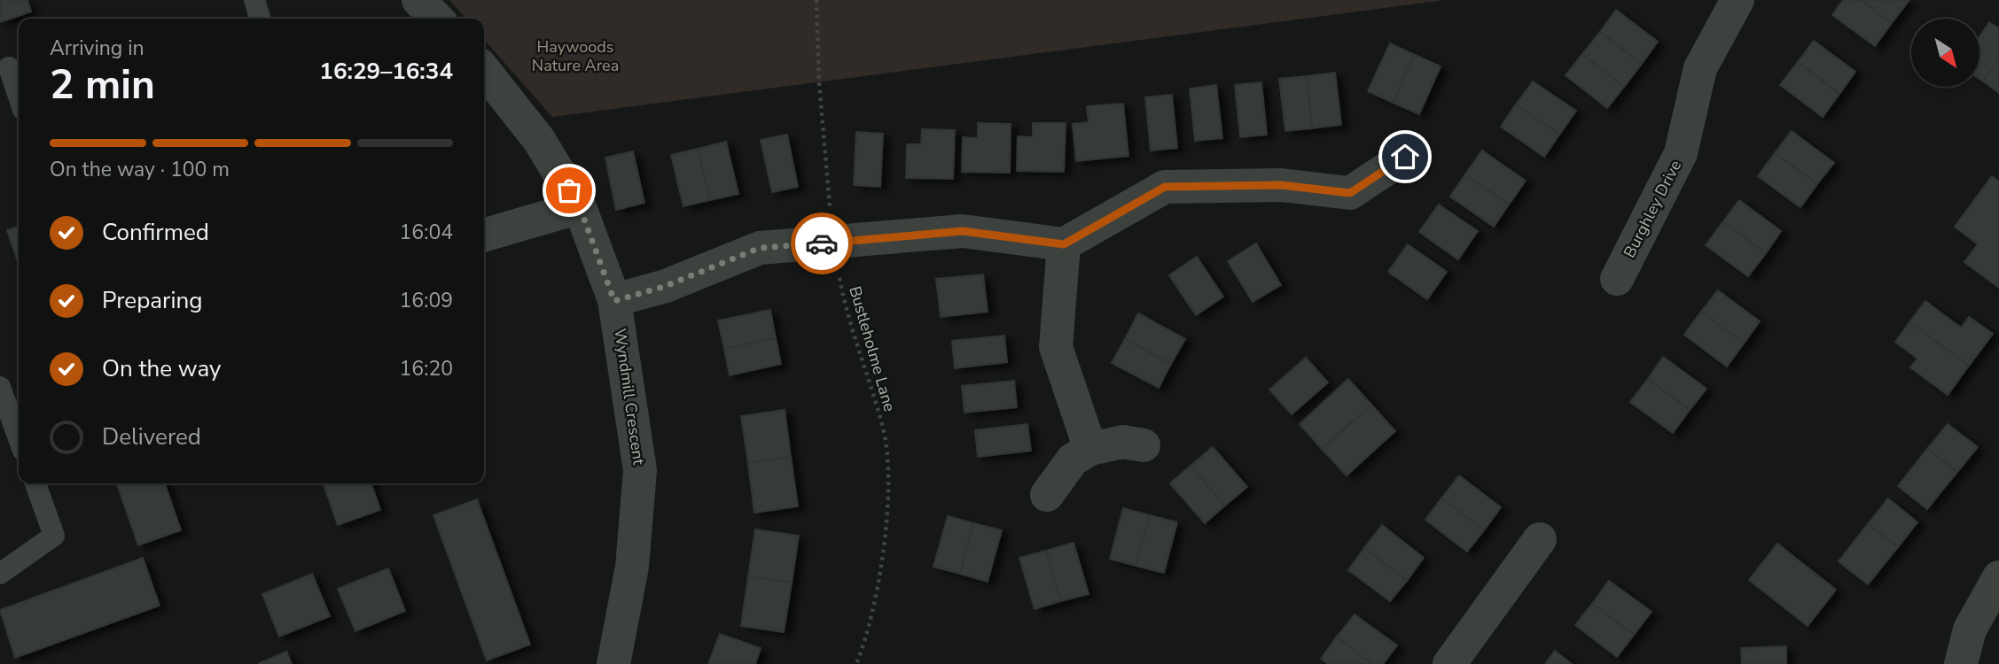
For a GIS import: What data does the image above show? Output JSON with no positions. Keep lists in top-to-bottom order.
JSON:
{
  "streets": {
    "street": ["Burghley Drive", "Wyndmill Crescent"],
    "path": ["Bustleholme Lane"]
  },
  "parks": ["Haywoods Nature Area"],
  "north": "bottom right",
  "page": {
    "heading": ["2 min", "Arriving in", "16:29–16:34"],
    "bar": "On the way · 100 m",
    "list": [
      ["Confirmed", "16:04"],
      ["Preparing", "16:09"],
      ["On the way", "16:20"],
      "Delivered"
    ]
  }
}
